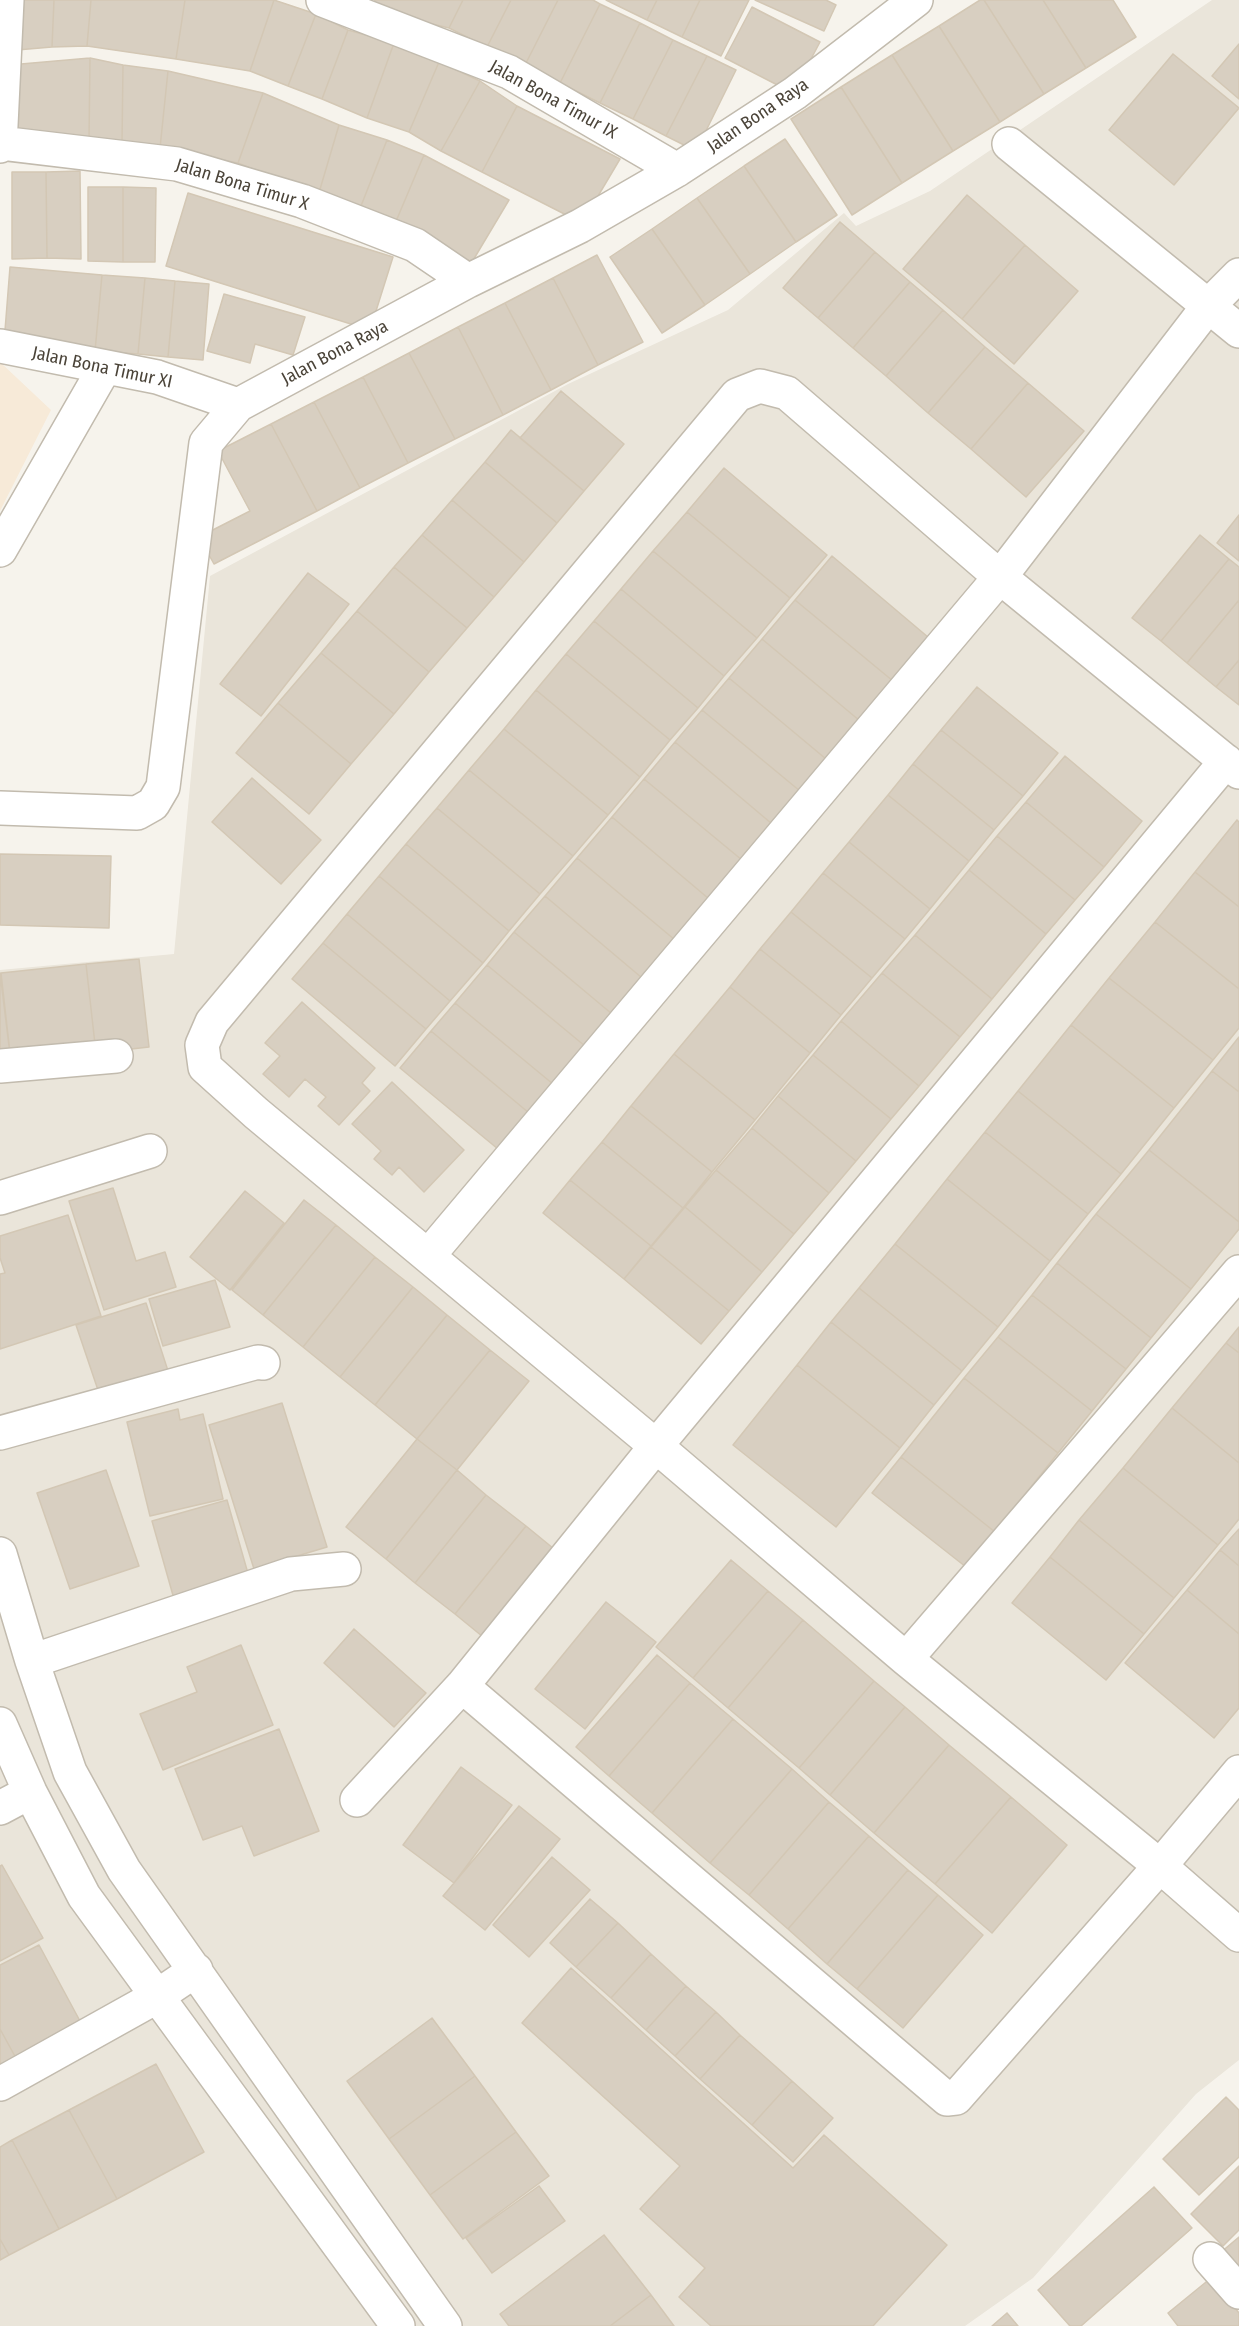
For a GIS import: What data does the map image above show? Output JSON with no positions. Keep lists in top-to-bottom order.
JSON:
{
  "streets": {
    "street": [
      "Jalan Bona Timur IX",
      "Jalan Bona Raya",
      "Jalan Bona Timur X",
      "Jalan Bona Timur XI"
    ]
  },
  "crossings": [
    ["Jalan Bona Timur IX", "Jalan Bona Raya"],
    ["Jalan Bona Raya", "Jalan Bona Timur X"],
    ["Jalan Bona Raya", "Jalan Bona Timur XI"]
  ]
}
